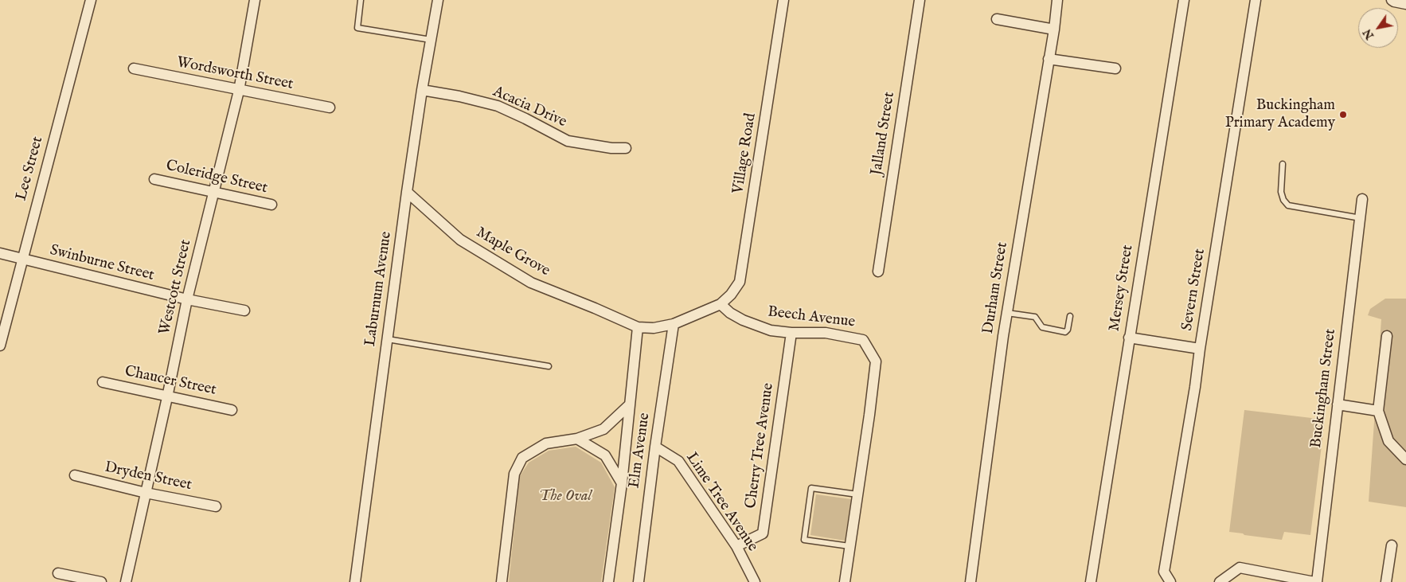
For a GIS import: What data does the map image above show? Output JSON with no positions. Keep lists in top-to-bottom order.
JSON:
{
  "streets": {
    "street": [
      "Wordsworth Street",
      "Acacia Drive",
      "Jalland Street",
      "Village Road",
      "Lee Street",
      "Coleridge Street",
      "Maple Grove",
      "Swinburne Street",
      "Westcott Street",
      "Durham Street",
      "Mersey Street",
      "Laburnum Avenue",
      "Severn Street",
      "Beech Avenue",
      "Chaucer Street",
      "Buckingham Street",
      "Cherry Tree Avenue",
      "Elm Avenue",
      "Dryden Street",
      "Lime Tree Avenue"
    ]
  },
  "crossings": [
    ["Wordsworth Street", "Westcott Street"],
    ["Acacia Drive", "Laburnum Avenue"],
    ["Village Road", "Beech Avenue"],
    ["Lee Street", "Swinburne Street"],
    ["Coleridge Street", "Westcott Street"],
    ["Maple Grove", "Laburnum Avenue"],
    ["Maple Grove", "Elm Avenue"],
    ["Swinburne Street", "Westcott Street"],
    ["Westcott Street", "Chaucer Street"],
    ["Westcott Street", "Dryden Street"],
    ["Beech Avenue", "Cherry Tree Avenue"],
    ["Cherry Tree Avenue", "Lime Tree Avenue"],
    ["Elm Avenue", "Lime Tree Avenue"]
  ],
  "parks": ["The Oval"],
  "places": ["Buckingham Primary Academy"],
  "north": "bottom left"
}
